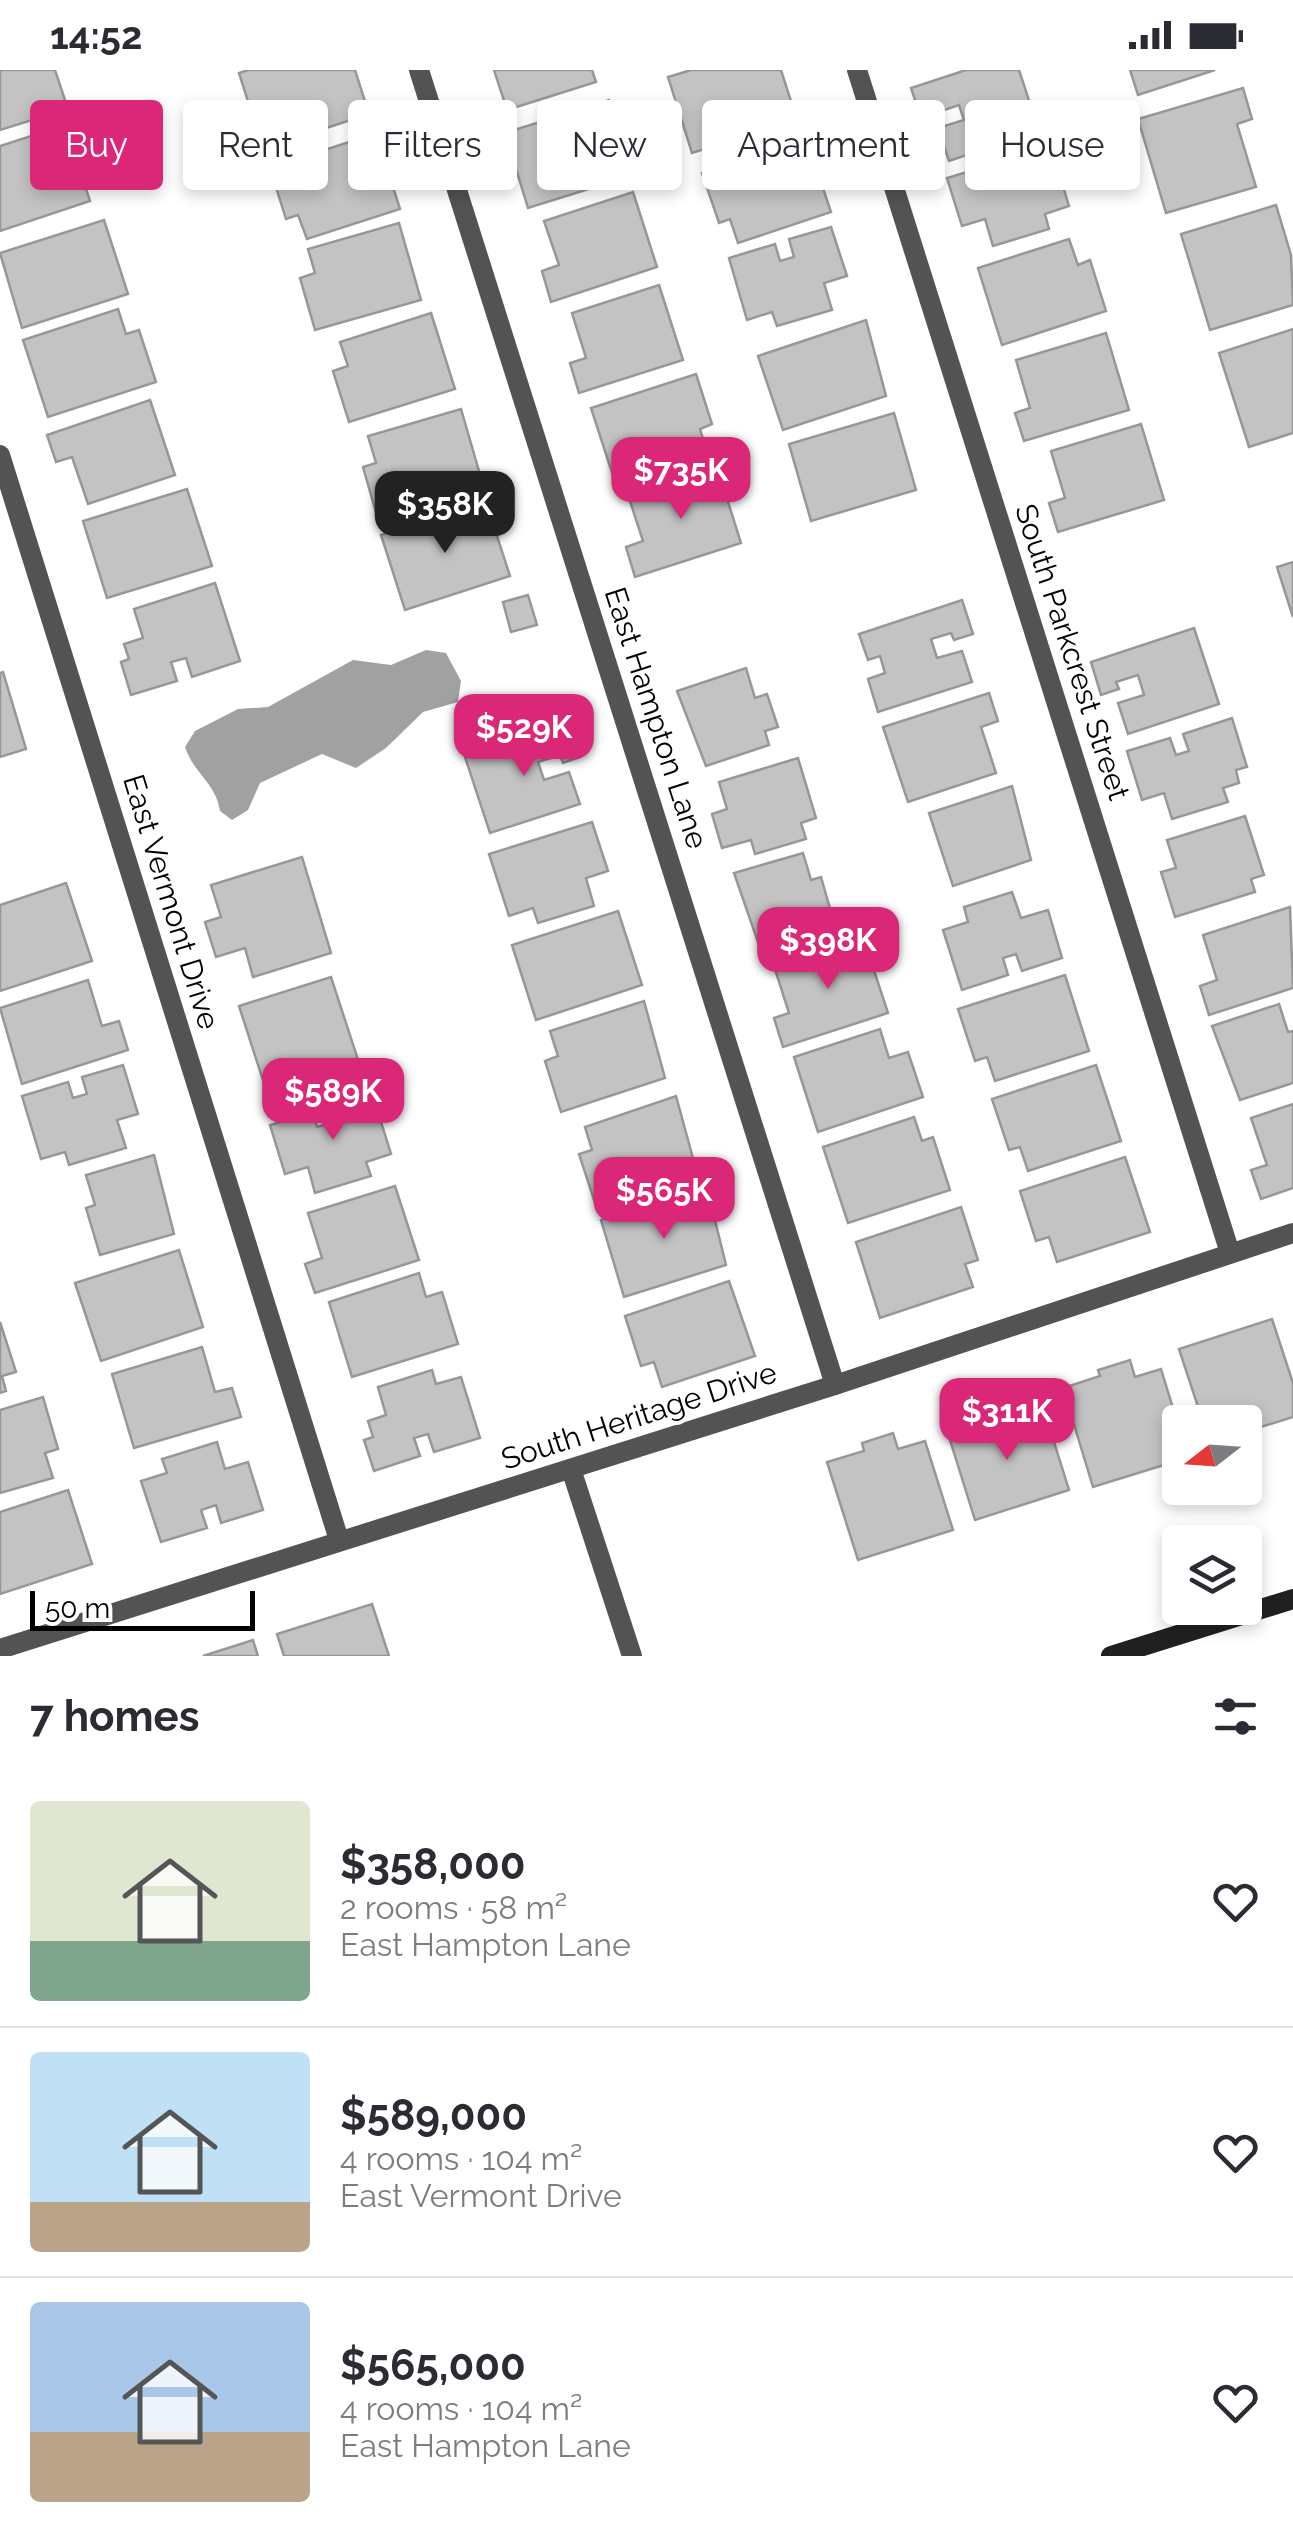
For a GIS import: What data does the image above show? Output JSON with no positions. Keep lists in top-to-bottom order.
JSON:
{
  "streets": {
    "street": [
      "South Parkcrest Street",
      "East Hampton Lane",
      "East Vermont Drive",
      "South Heritage Drive"
    ]
  },
  "crossings": [
    ["South Parkcrest Street", "South Heritage Drive"],
    ["East Hampton Lane", "South Heritage Drive"],
    ["East Vermont Drive", "South Heritage Drive"]
  ],
  "scale_bar": "50 m",
  "north": "left",
  "page": {
    "status": "14:52",
    "chip": [
      "Buy",
      "Rent",
      "Filters",
      "New",
      "Apartment",
      "House"
    ],
    "price": [
      "$735K",
      "$358K",
      "$529K",
      "$398K",
      "$589K",
      "$565K",
      "$311K"
    ],
    "scale": "50 m",
    "heading": "7 homes",
    "list": [
      {
        "name": "$358,000",
        "note": "2 rooms · 58 m² · East Hampton Lane"
      },
      {
        "name": "$589,000",
        "note": "4 rooms · 104 m² · East Vermont Drive"
      },
      {
        "name": "$565,000",
        "note": "4 rooms · 104 m² · East Hampton Lane"
      }
    ]
  }
}
